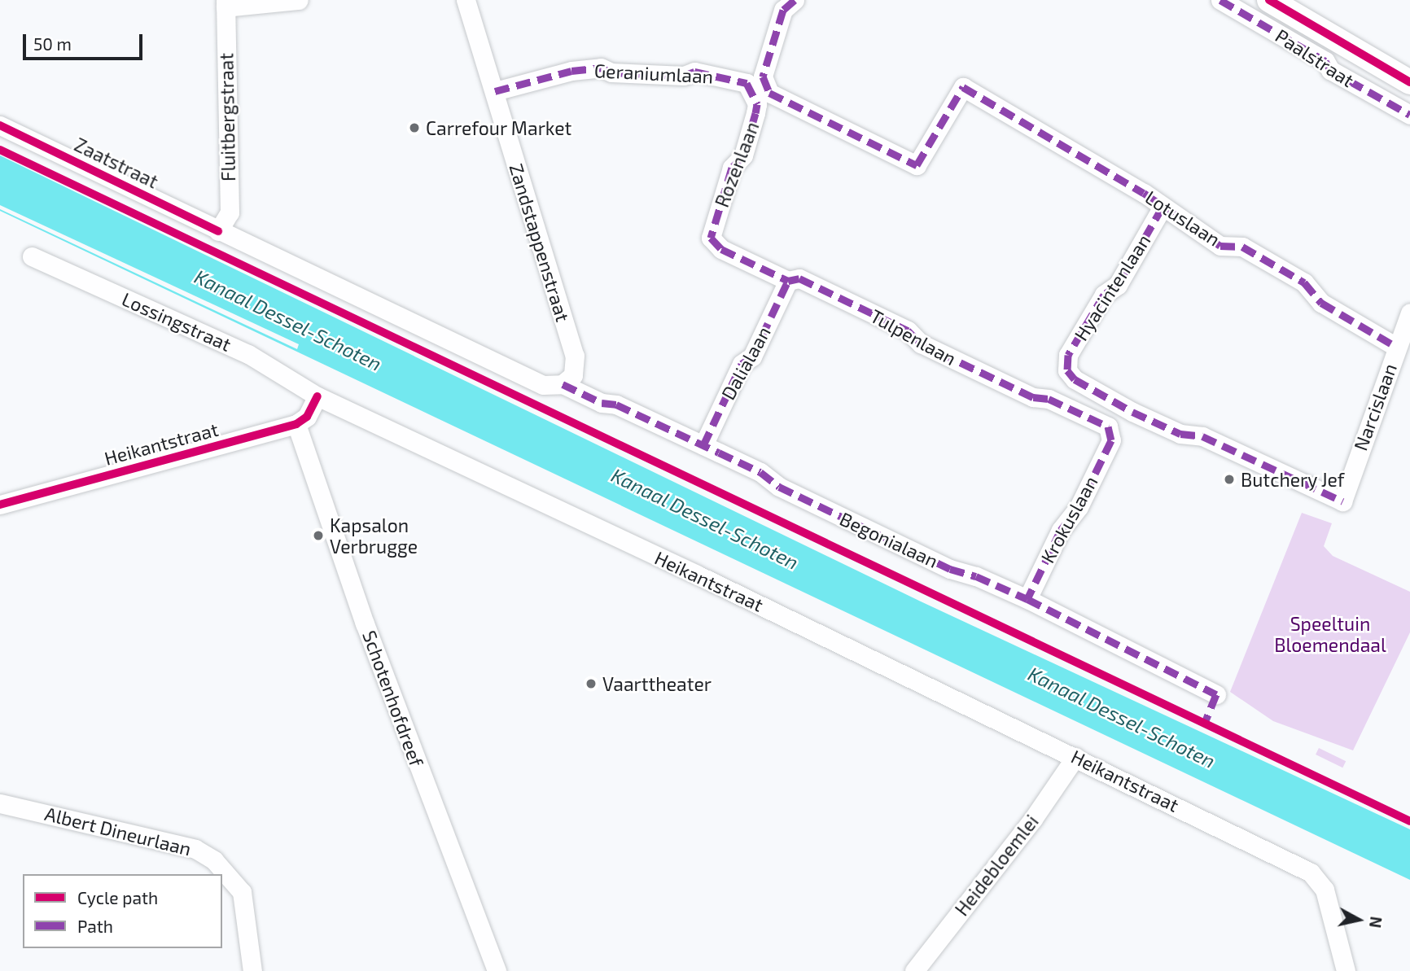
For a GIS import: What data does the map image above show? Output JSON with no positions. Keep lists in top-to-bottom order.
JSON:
{
  "streets": {
    "street": [
      "Paalstraat",
      "Geraniumlaan",
      "Fluitbergstraat",
      "Zaatstraat",
      "Rozenlaan",
      "Lotuslaan",
      "Zandstappenstraat",
      "Hyacintenlaan",
      "Lossingstraat",
      "Tulpenlaan",
      "Dalialaan",
      "Narcislaan",
      "Heikantstraat",
      "Krokuslaan",
      "Begonialaan",
      "Schotenhofdreef",
      "Albert Dineurlaan",
      "Heidebloemlei"
    ]
  },
  "crossings": [
    ["Geraniumlaan", "Rozenlaan"],
    ["Geraniumlaan", "Zandstappenstraat"],
    ["Fluitbergstraat", "Zaatstraat"],
    ["Zaatstraat", "Zandstappenstraat"],
    ["Zaatstraat", "Begonialaan"],
    ["Rozenlaan", "Tulpenlaan"],
    ["Lotuslaan", "Hyacintenlaan"],
    ["Lotuslaan", "Narcislaan"],
    ["Zandstappenstraat", "Begonialaan"],
    ["Hyacintenlaan", "Narcislaan"],
    ["Lossingstraat", "Heikantstraat"],
    ["Tulpenlaan", "Dalialaan"],
    ["Tulpenlaan", "Krokuslaan"],
    ["Dalialaan", "Begonialaan"],
    ["Heikantstraat", "Schotenhofdreef"],
    ["Heikantstraat", "Heidebloemlei"],
    ["Krokuslaan", "Begonialaan"]
  ],
  "water": ["Kanaal Dessel-Schoten"],
  "parks": ["Speeltuin Bloemendaal"],
  "places": [
    "Carrefour Market",
    "Butchery Jef",
    "Kapsalon Verbrugge",
    "Vaarttheater"
  ],
  "legend": ["Cycle path", "Path"],
  "scale_bar": "50 m",
  "north": "right"
}
